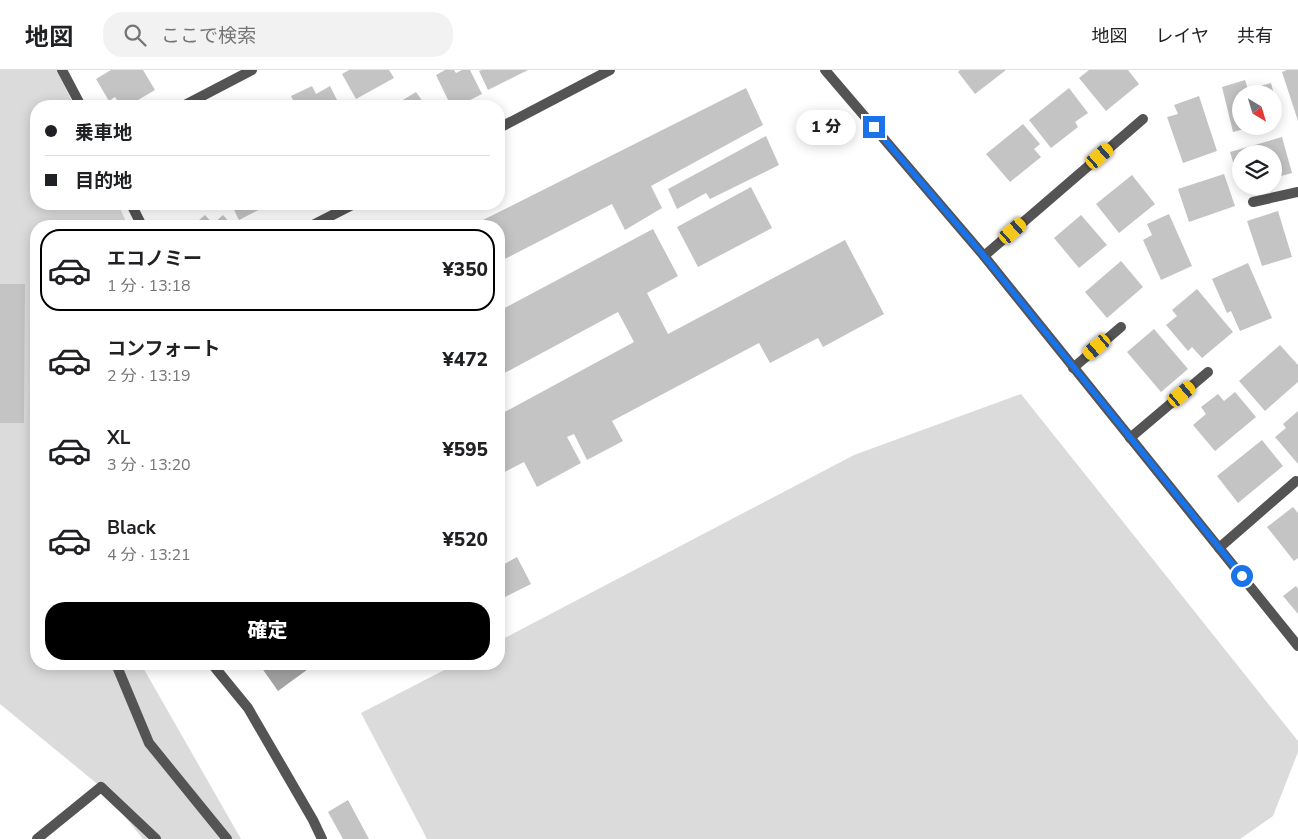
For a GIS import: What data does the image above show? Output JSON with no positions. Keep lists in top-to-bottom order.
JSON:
{
  "north": "bottom right",
  "page": {
    "header": "地図",
    "search": "ここで検索",
    "nav": ["地図", "レイヤ", "共有"],
    "banner": ["乗車地", "目的地"],
    "bubble": "1 分",
    "list": [
      {
        "name": "エコノミー",
        "note": "1 分 · 13:18",
        "value": "¥350"
      },
      {
        "name": "コンフォート",
        "note": "2 分 · 13:19",
        "value": "¥472"
      },
      {
        "name": "XL",
        "note": "3 分 · 13:20",
        "value": "¥595"
      },
      {
        "name": "Black",
        "note": "4 分 · 13:21",
        "value": "¥520"
      }
    ],
    "buttons": "確定"
  }
}
